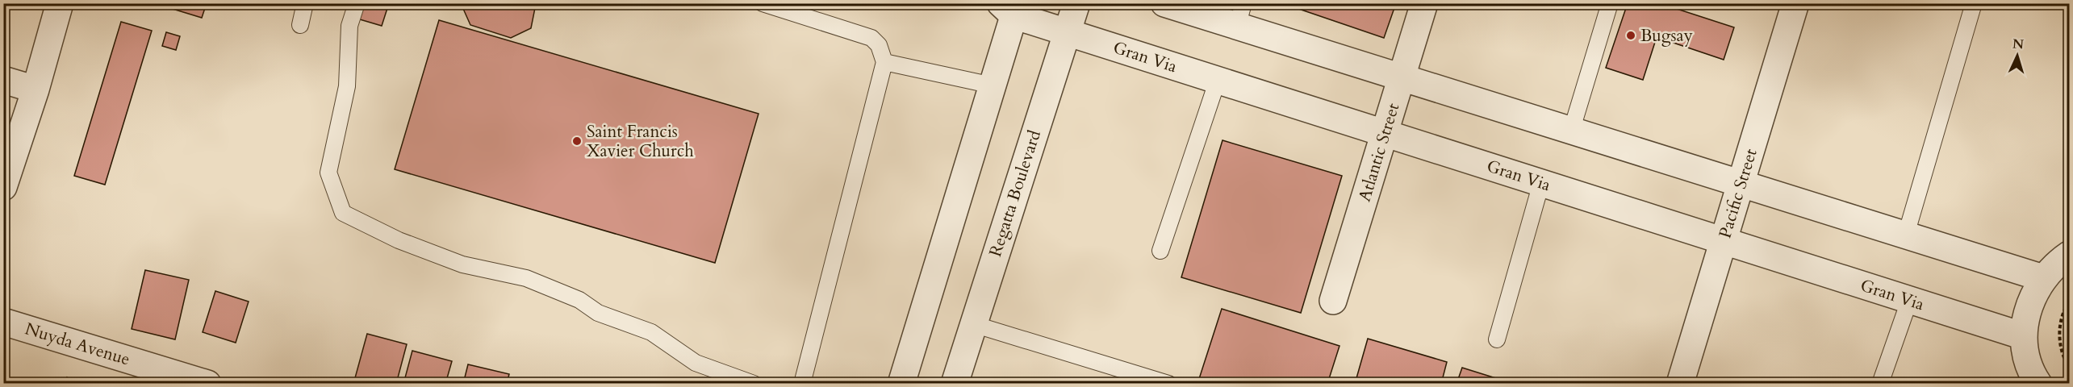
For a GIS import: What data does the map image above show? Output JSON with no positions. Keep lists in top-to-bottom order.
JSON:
{
  "streets": {
    "street": [
      "Gran Via",
      "Atlantic Street",
      "Regatta Boulevard",
      "Pacific Street",
      "Nuyda Avenue"
    ]
  },
  "crossings": [
    ["Gran Via", "Atlantic Street"],
    ["Gran Via", "Regatta Boulevard"],
    ["Gran Via", "Pacific Street"]
  ],
  "places": ["Bugsay", "Saint Francis Xavier Church"],
  "north": "top"
}
